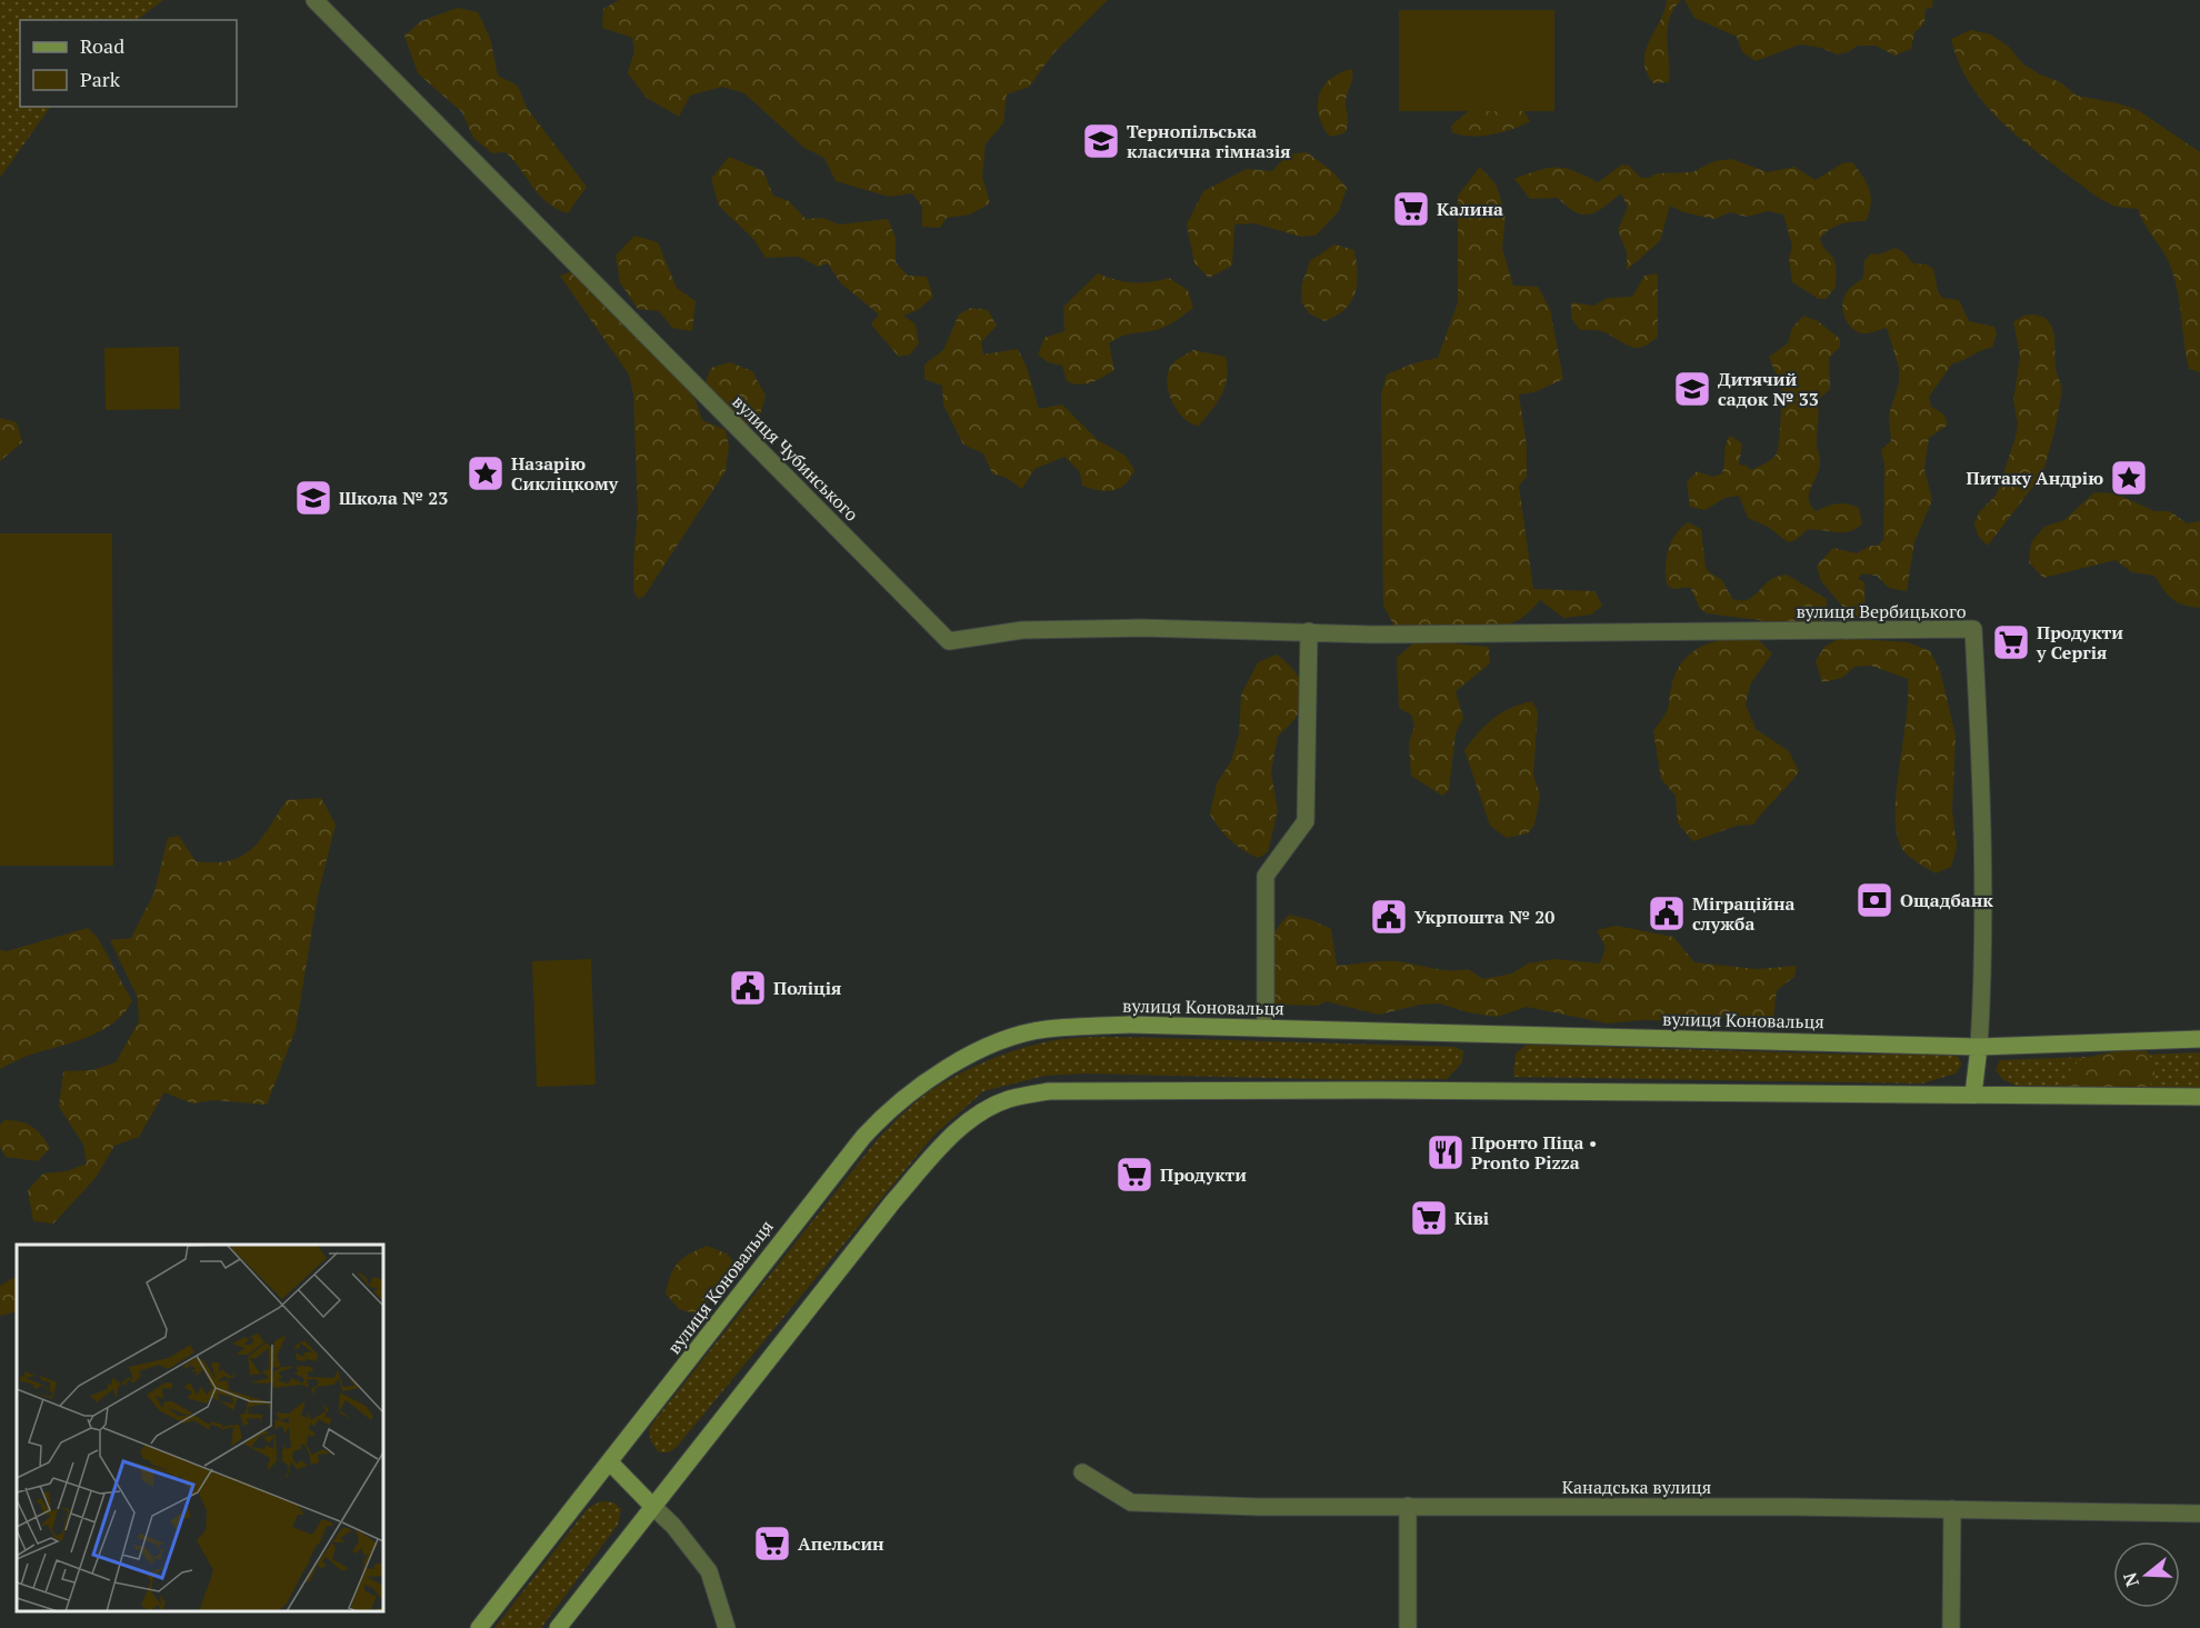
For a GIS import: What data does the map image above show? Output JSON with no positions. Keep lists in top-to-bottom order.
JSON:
{
  "streets": {
    "main road": ["вулиця Коновальця"],
    "street": ["вулиця Чубинського", "вулиця Вербицького", "Канадська вулиця"]
  },
  "crossings": [
    ["вулиця Чубинського", "вулиця Вербицького"],
    ["вулиця Вербицького", "вулиця Коновальця"]
  ],
  "places": {
    "school or university": ["Тернопільська класична гімназія", "Дитячий садок № 33", "Школа № 23"],
    "supermarket": [
      "Калина",
      "Продукти у Сергія",
      "Продукти",
      "Ківі",
      "Апельсин"
    ],
    "place": ["Назарію Сикліцкому", "Питаку Андрію"],
    "bank": ["Ощадбанк"],
    "public building": ["Міграційна служба", "Укрпошта № 20", "Поліція"],
    "restaurant": ["Пронто Піца • Pronto Pizza"]
  },
  "legend": ["Road", "Park"],
  "north": "left"
}
